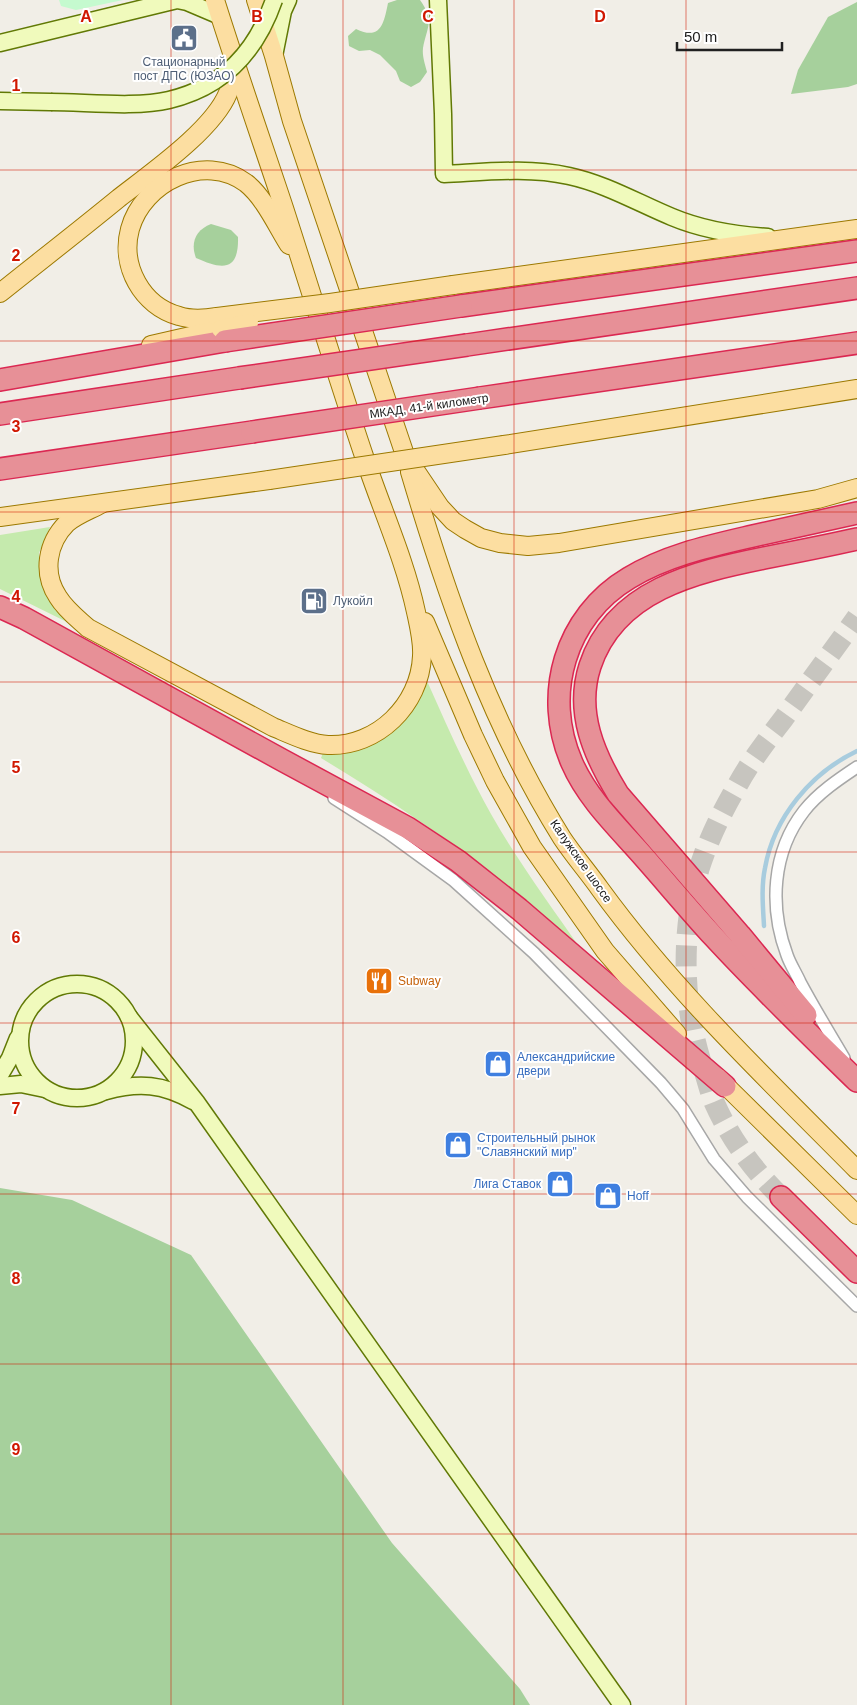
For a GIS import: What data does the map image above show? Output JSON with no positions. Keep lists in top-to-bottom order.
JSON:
{
  "streets": {
    "highway": ["МКАД, 41-й километр"],
    "main road": ["Калужское шоссе"]
  },
  "places": {
    "public building": ["Стационарный пост ДПС (ЮЗАО)"],
    "fuel station": ["Лукойл"],
    "restaurant": ["Subway"],
    "shop": [
      "Александрийские двери",
      "Строительный рынок \"Славянский мир\"",
      "Лига Ставок",
      "Hoff"
    ]
  },
  "scale_bar": "50 m",
  "grid": {
    "columns": [
      "A",
      "B",
      "C",
      "D"
    ],
    "rows": [
      "1",
      "2",
      "3",
      "4",
      "5",
      "6",
      "7",
      "8",
      "9"
    ]
  }
}
